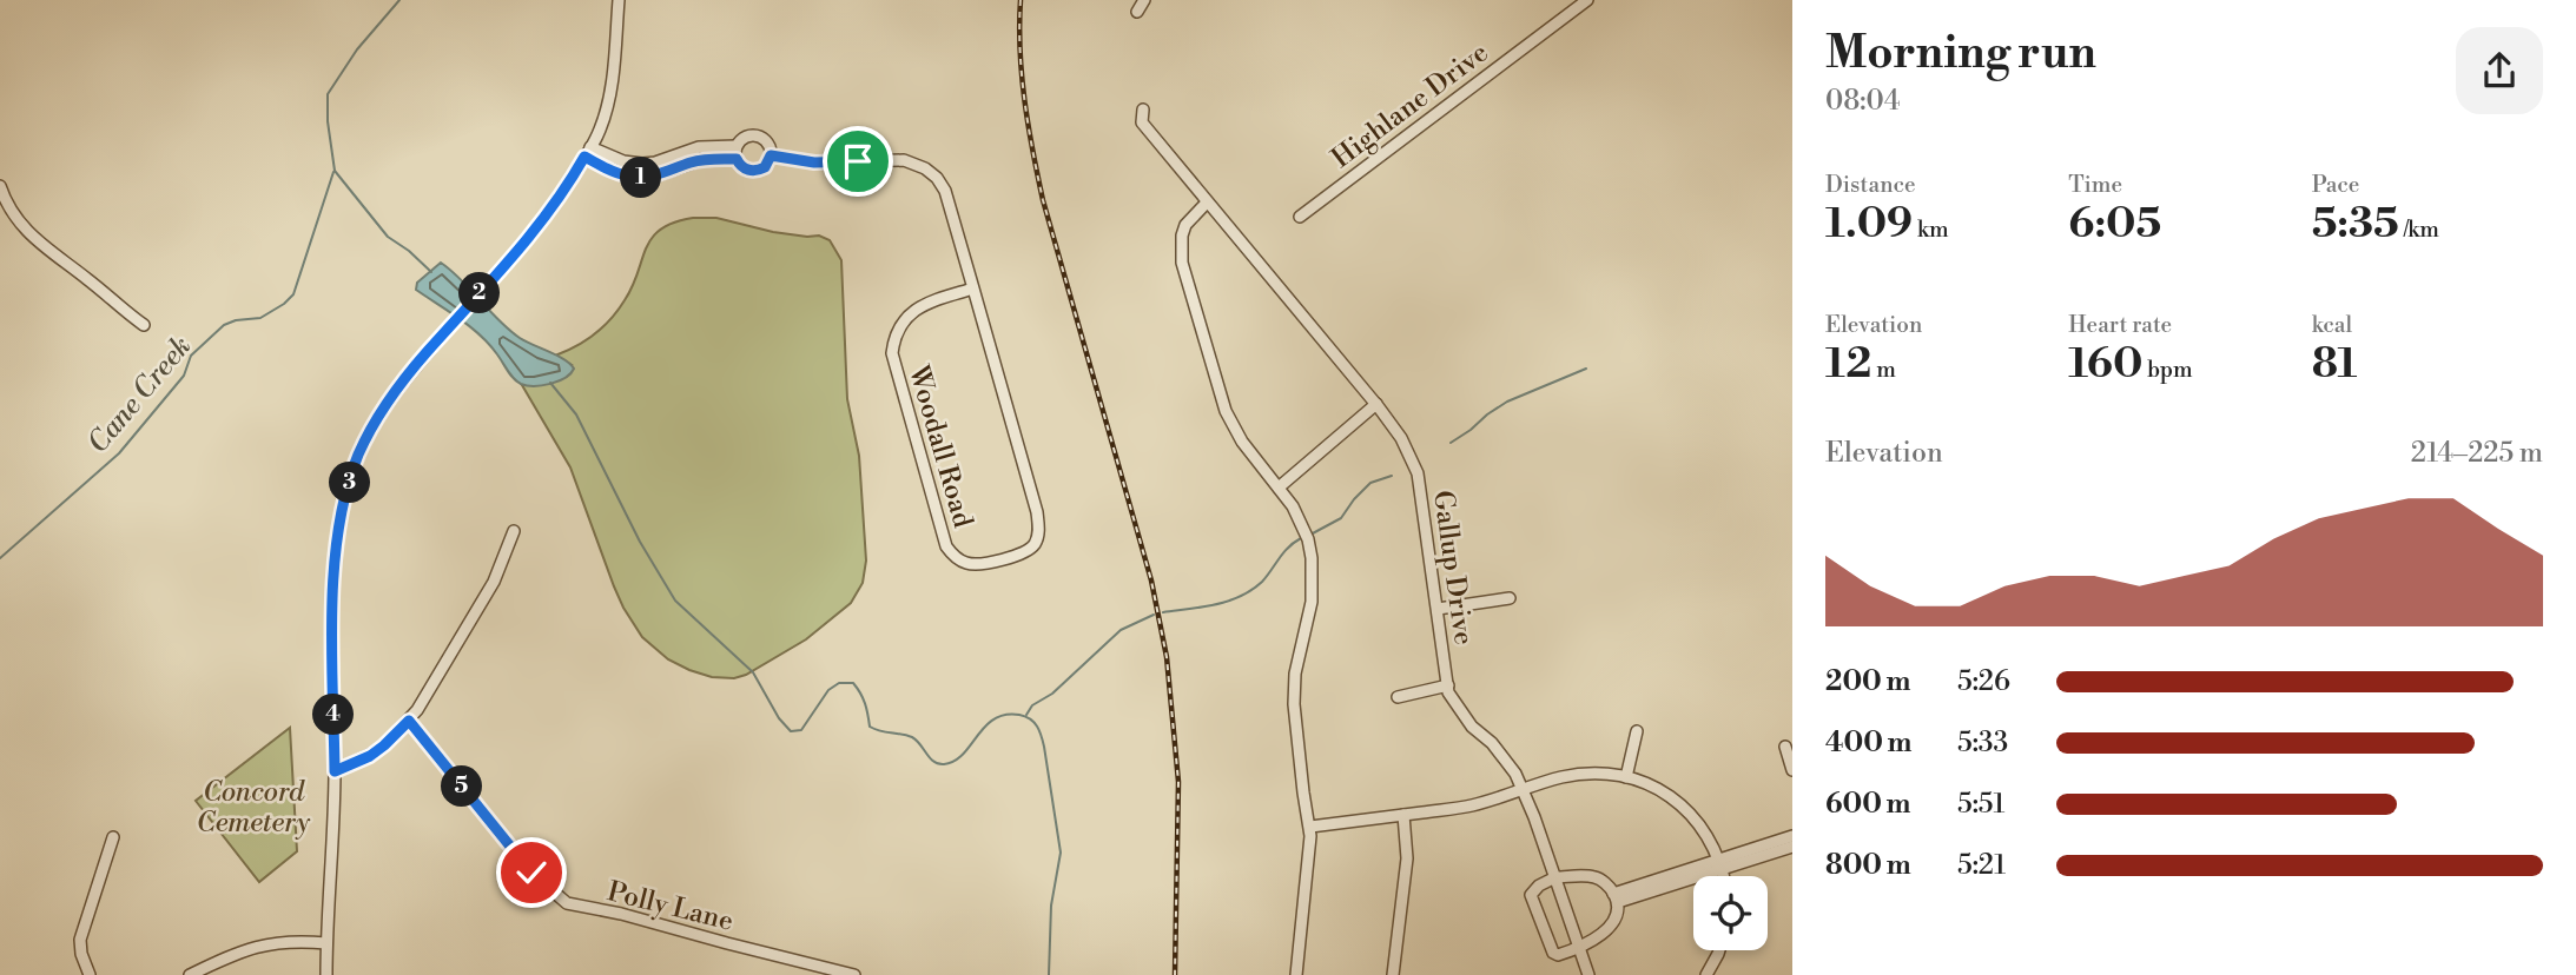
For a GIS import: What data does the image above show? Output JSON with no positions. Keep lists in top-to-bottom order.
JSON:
{
  "streets": {
    "street": [
      "Highlane Drive",
      "Woodall Road",
      "Gallup Drive",
      "Polly Lane"
    ]
  },
  "water": ["Cane Creek"],
  "parks": ["Concord Cemetery"],
  "page": {
    "heading": ["Morning run", "08:04"],
    "stats": [
      ["Distance", "1.09 km"],
      ["Time", "6:05"],
      ["Pace", "5:35 /km"],
      ["Elevation", "12 m"],
      ["Heart rate", "160 bpm"],
      ["kcal", "81"]
    ],
    "pins": [
      "1",
      "2",
      "3",
      "4",
      "5"
    ],
    "chart": ["Elevation", "214–225 m"],
    "list": [
      {
        "name": "200 m",
        "note": "5:26"
      },
      {
        "name": "400 m",
        "note": "5:33"
      },
      {
        "name": "600 m",
        "note": "5:51"
      },
      {
        "name": "800 m",
        "note": "5:21"
      }
    ]
  }
}
